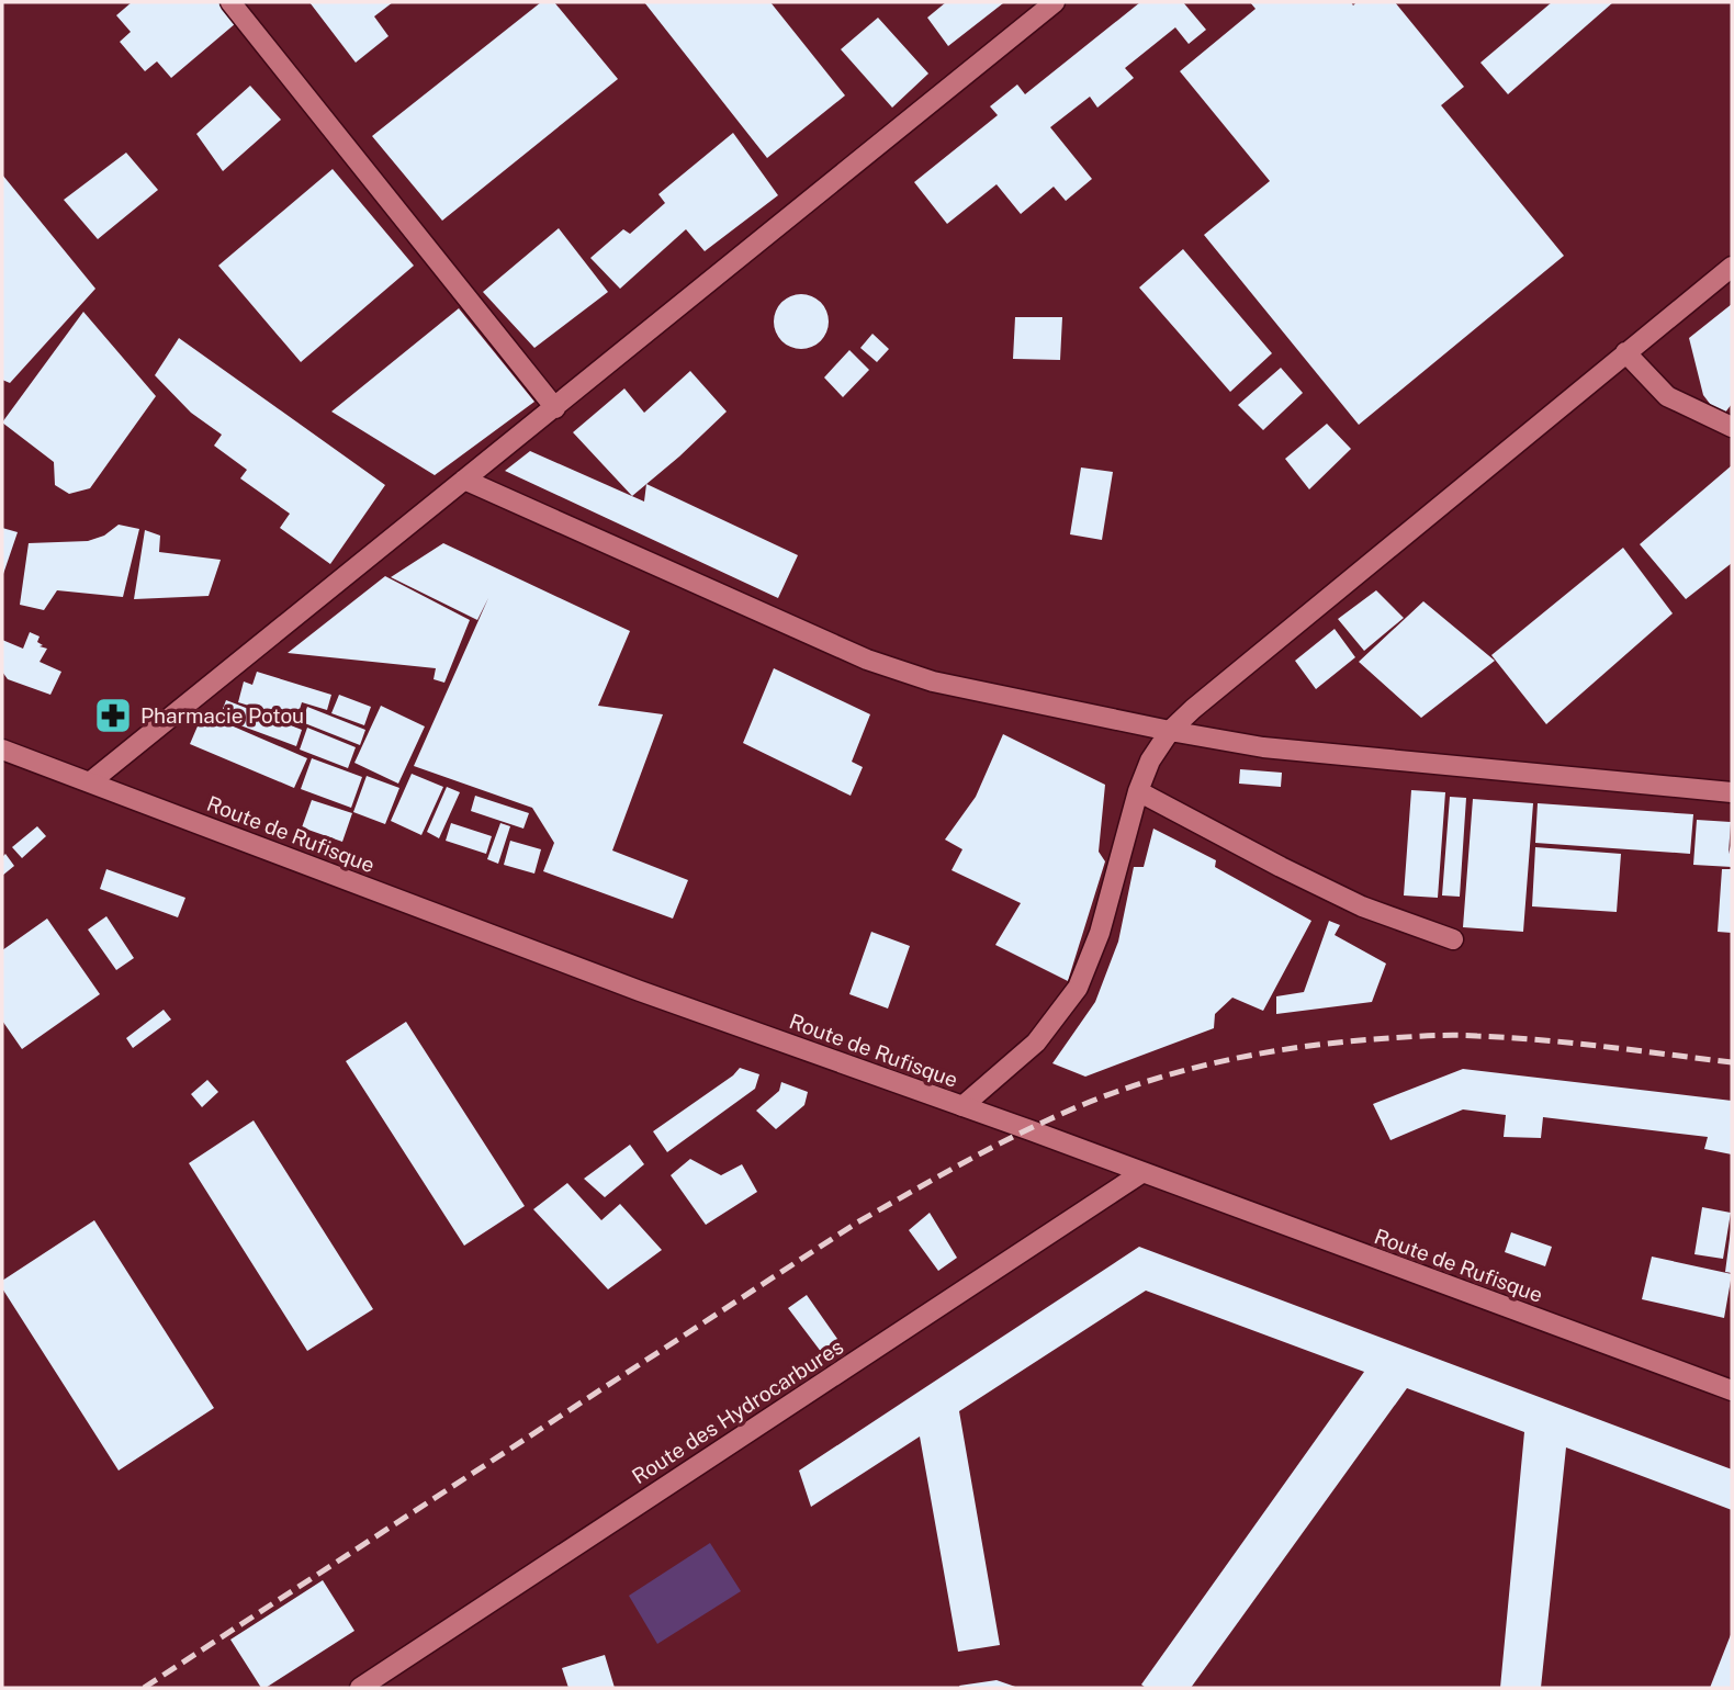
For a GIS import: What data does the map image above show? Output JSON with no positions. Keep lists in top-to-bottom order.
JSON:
{
  "streets": {
    "street": ["Route de Rufisque", "Route des Hydrocarbures"]
  },
  "crossings": [
    ["Route de Rufisque", "Route des Hydrocarbures"]
  ],
  "places": {
    "pharmacy": ["Pharmacie Potou"]
  }
}
